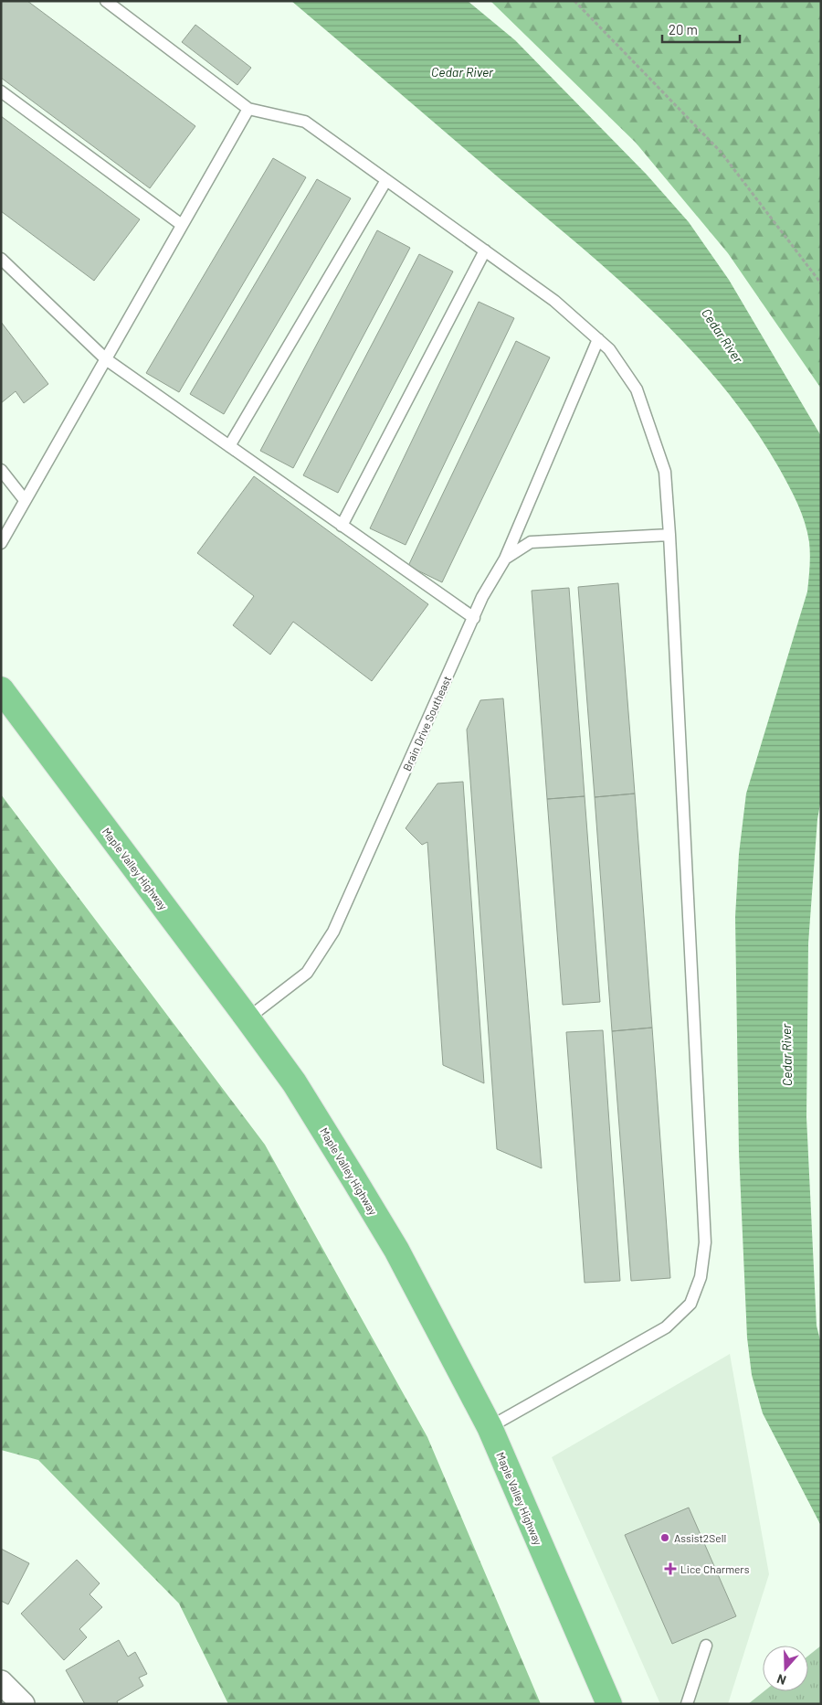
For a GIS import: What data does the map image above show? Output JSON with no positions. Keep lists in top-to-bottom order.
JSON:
{
  "streets": {
    "main road": ["Maple Valley Highway"],
    "lane": ["Brain Drive Southeast"]
  },
  "crossings": [
    ["Brain Drive Southeast", "Maple Valley Highway"]
  ],
  "water": ["Cedar River"],
  "places": {
    "other": ["Assist2Sell"],
    "health": ["Lice Charmers"]
  },
  "scale_bar": "20 m",
  "north": "bottom"
}
